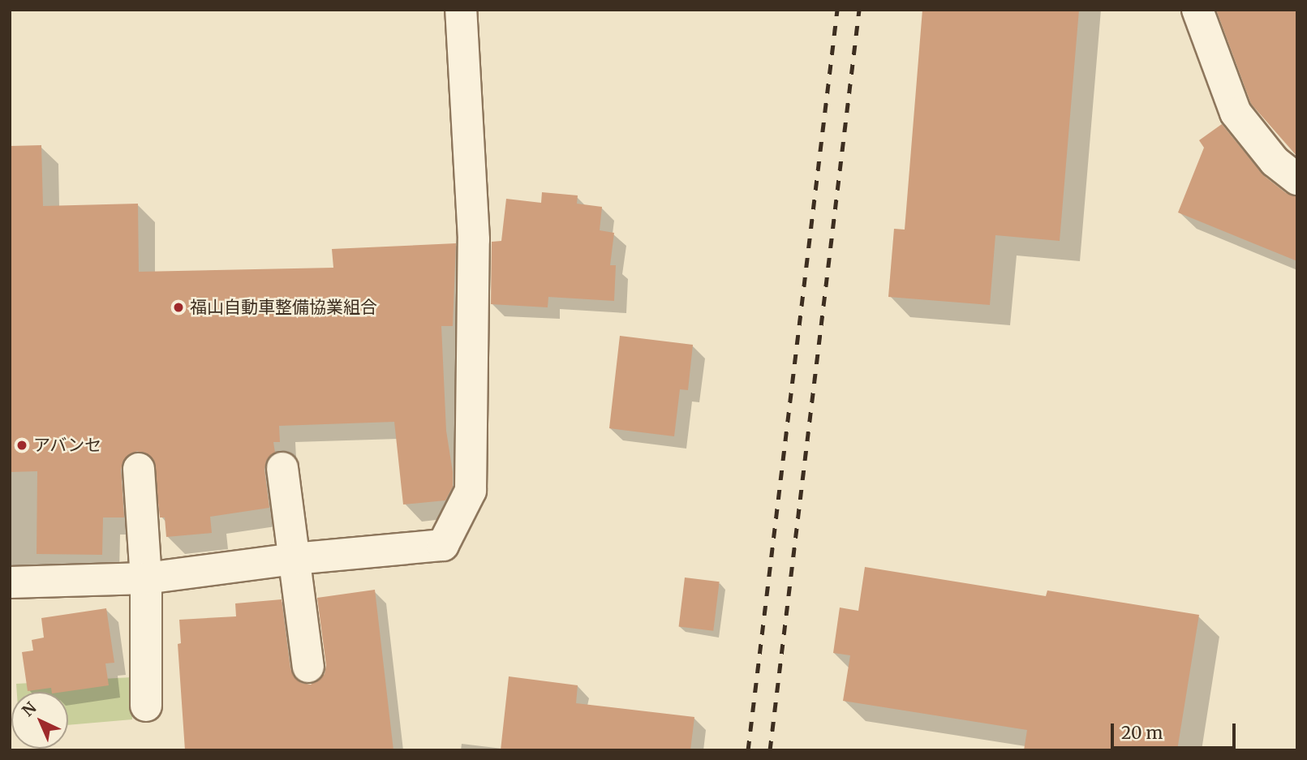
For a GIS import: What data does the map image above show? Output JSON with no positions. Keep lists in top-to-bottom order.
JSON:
{
  "places": ["福山自動車整備協業組合", "アバンセ"],
  "scale_bar": "20 m",
  "north": "top left"
}
